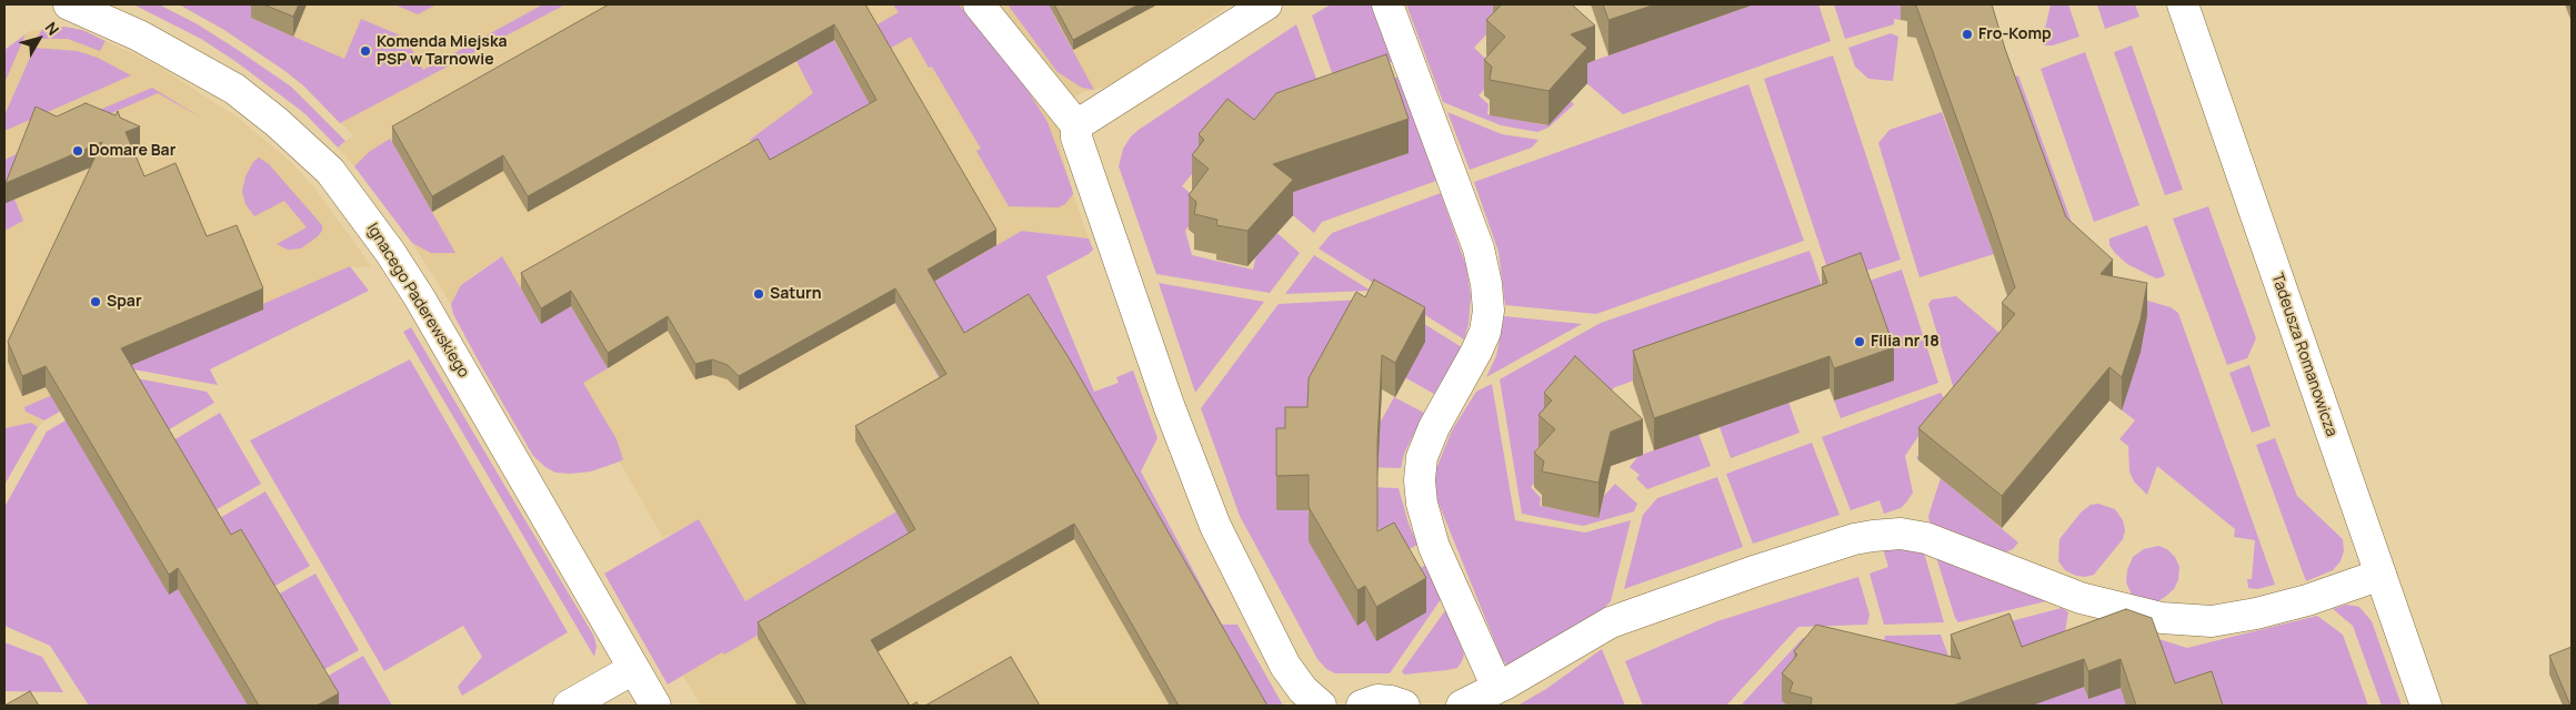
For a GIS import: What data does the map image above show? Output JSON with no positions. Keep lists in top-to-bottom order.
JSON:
{
  "streets": {
    "street": ["Ignacego Paderewskiego", "Tadeusza Romanowicza"]
  },
  "places": [
    "Fro-Komp",
    "Komenda Miejska PSP w Tarnowie",
    "Domare Bar",
    "Saturn",
    "Spar",
    "Filia nr 18"
  ],
  "north": "top right"
}
